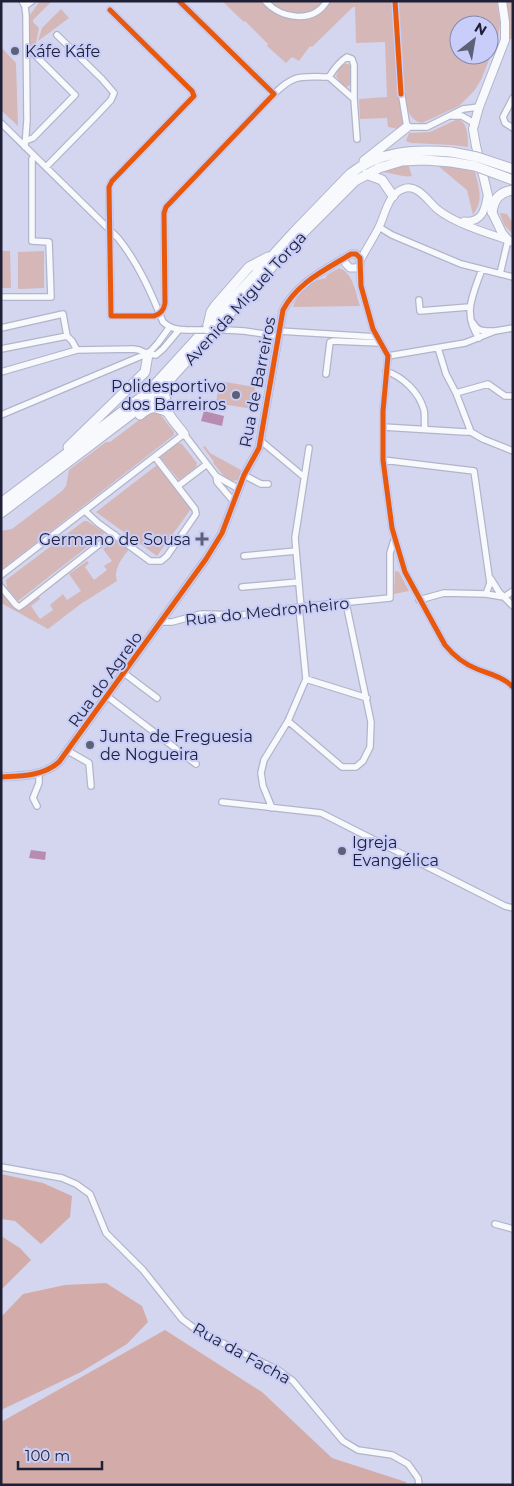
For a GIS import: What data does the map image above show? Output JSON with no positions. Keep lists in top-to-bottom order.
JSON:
{
  "streets": {
    "highway": ["Avenida Miguel Torga"],
    "street": [
      "Rua de Barreiros",
      "Rua do Medronheiro",
      "Rua do Agrelo",
      "Rua da Facha"
    ]
  },
  "crossings": [
    ["Rua de Barreiros", "Rua do Medronheiro"],
    ["Rua de Barreiros", "Rua do Agrelo"],
    ["Rua do Medronheiro", "Rua do Agrelo"]
  ],
  "places": {
    "other": [
      "Káfe Káfe",
      "Polidesportivo dos Barreiros",
      "Junta de Freguesia de Nogueira",
      "Igreja Evangélica"
    ],
    "health": ["Germano de Sousa"]
  },
  "scale_bar": "100 m",
  "north": "top right"
}
